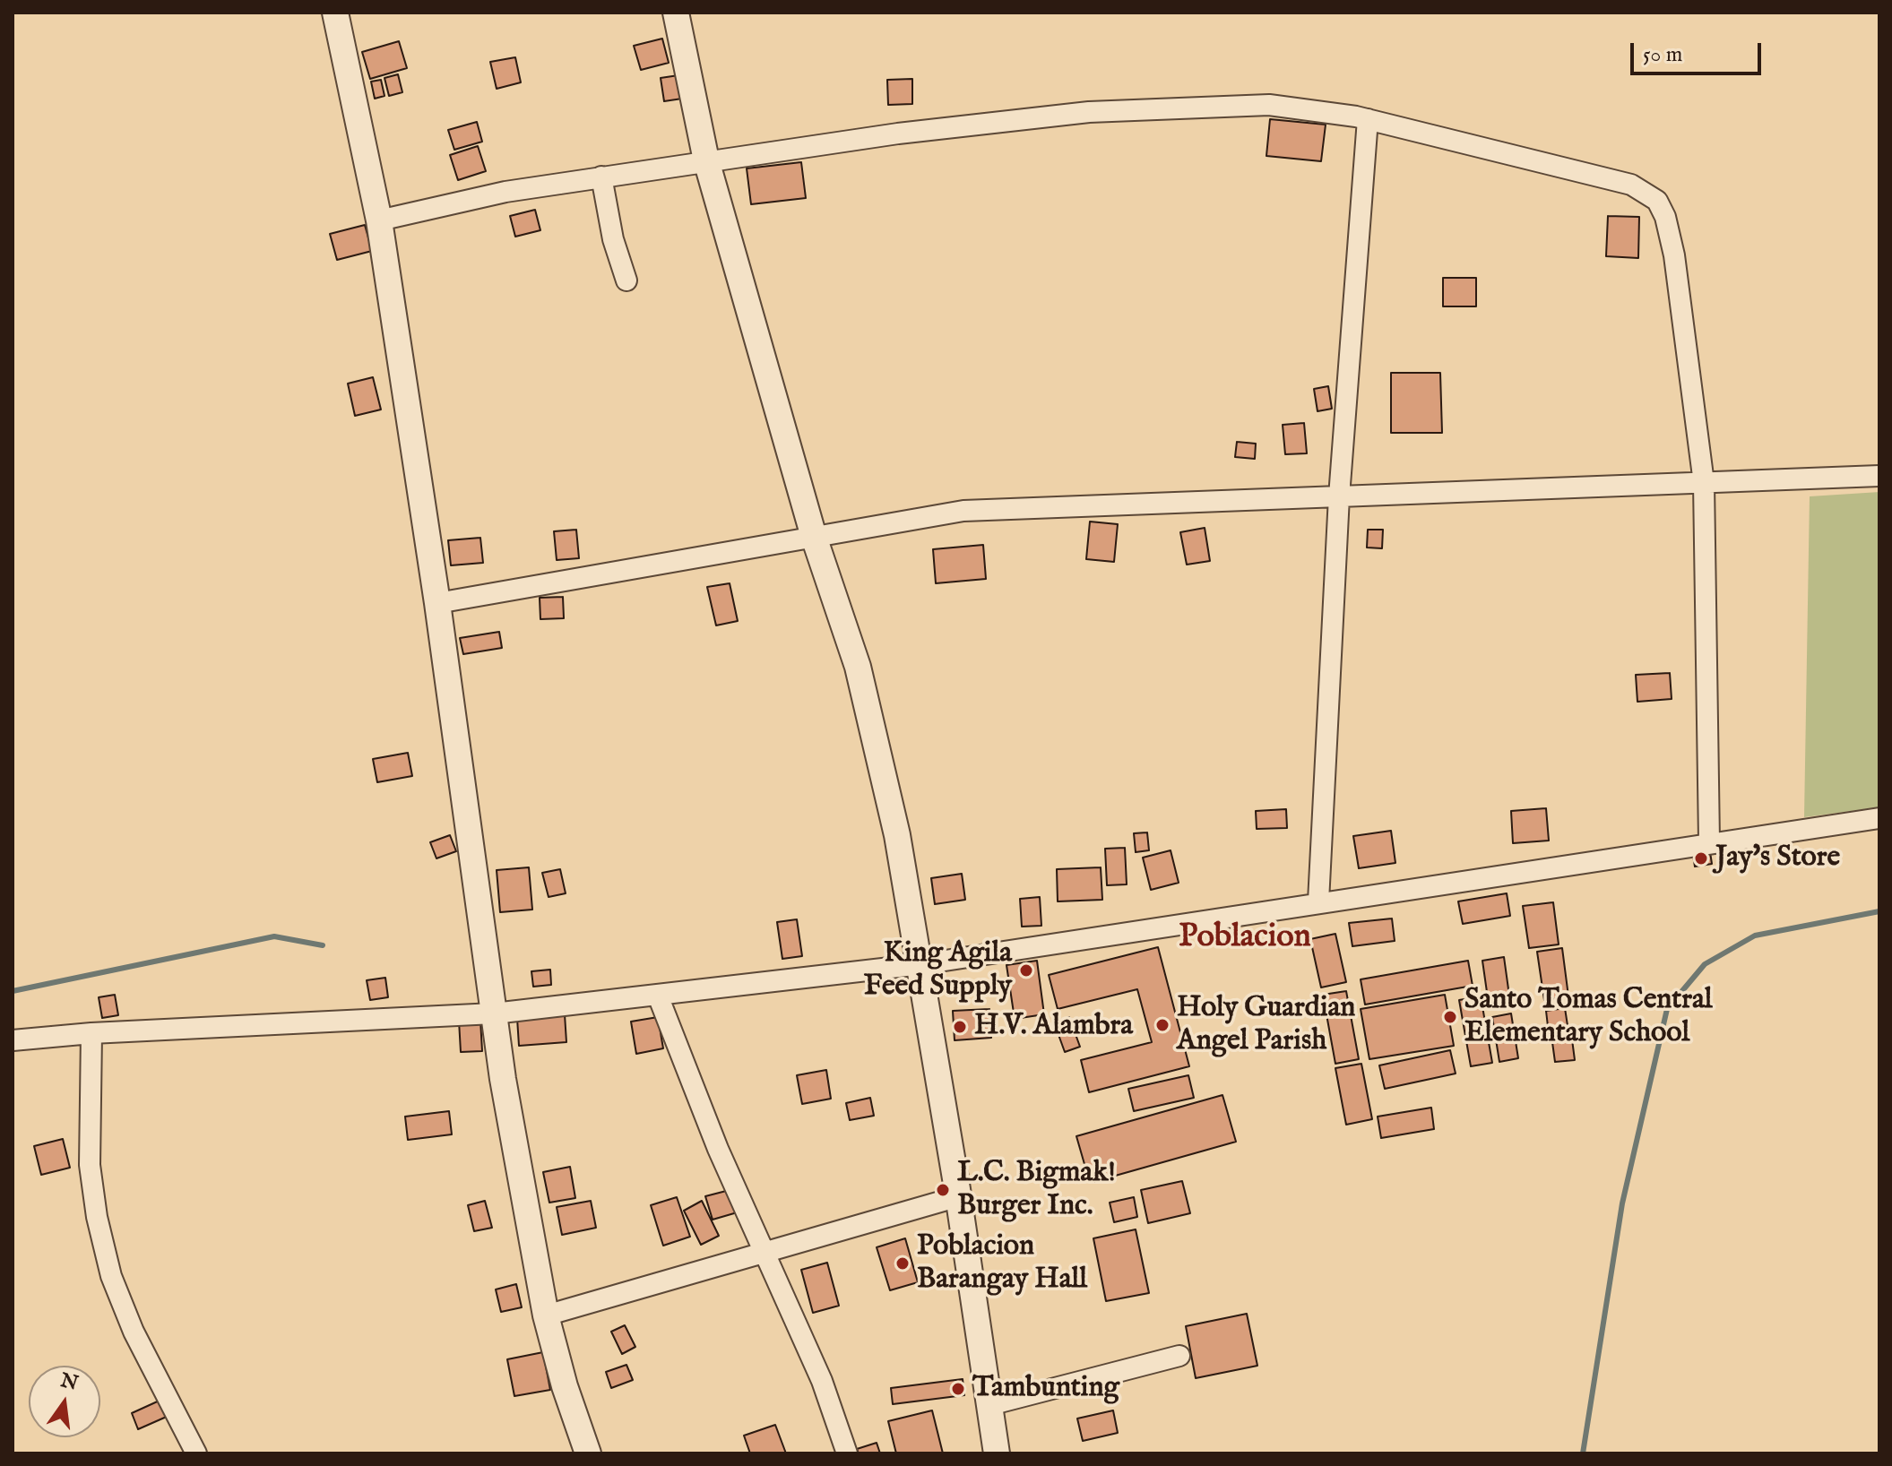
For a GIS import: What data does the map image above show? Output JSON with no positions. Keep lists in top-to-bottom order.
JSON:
{
  "districts": ["Poblacion"],
  "places": [
    "Jay's Store",
    "King Agila Feed Supply",
    "Santo Tomas Central Elementary School",
    "Holy Guardian Angel Parish",
    "H.V. Alambra",
    "L.C. Bigmak! Burger Inc.",
    "Poblacion Barangay Hall",
    "Tambunting"
  ],
  "scale_bar": "50 m",
  "north": "top"
}
